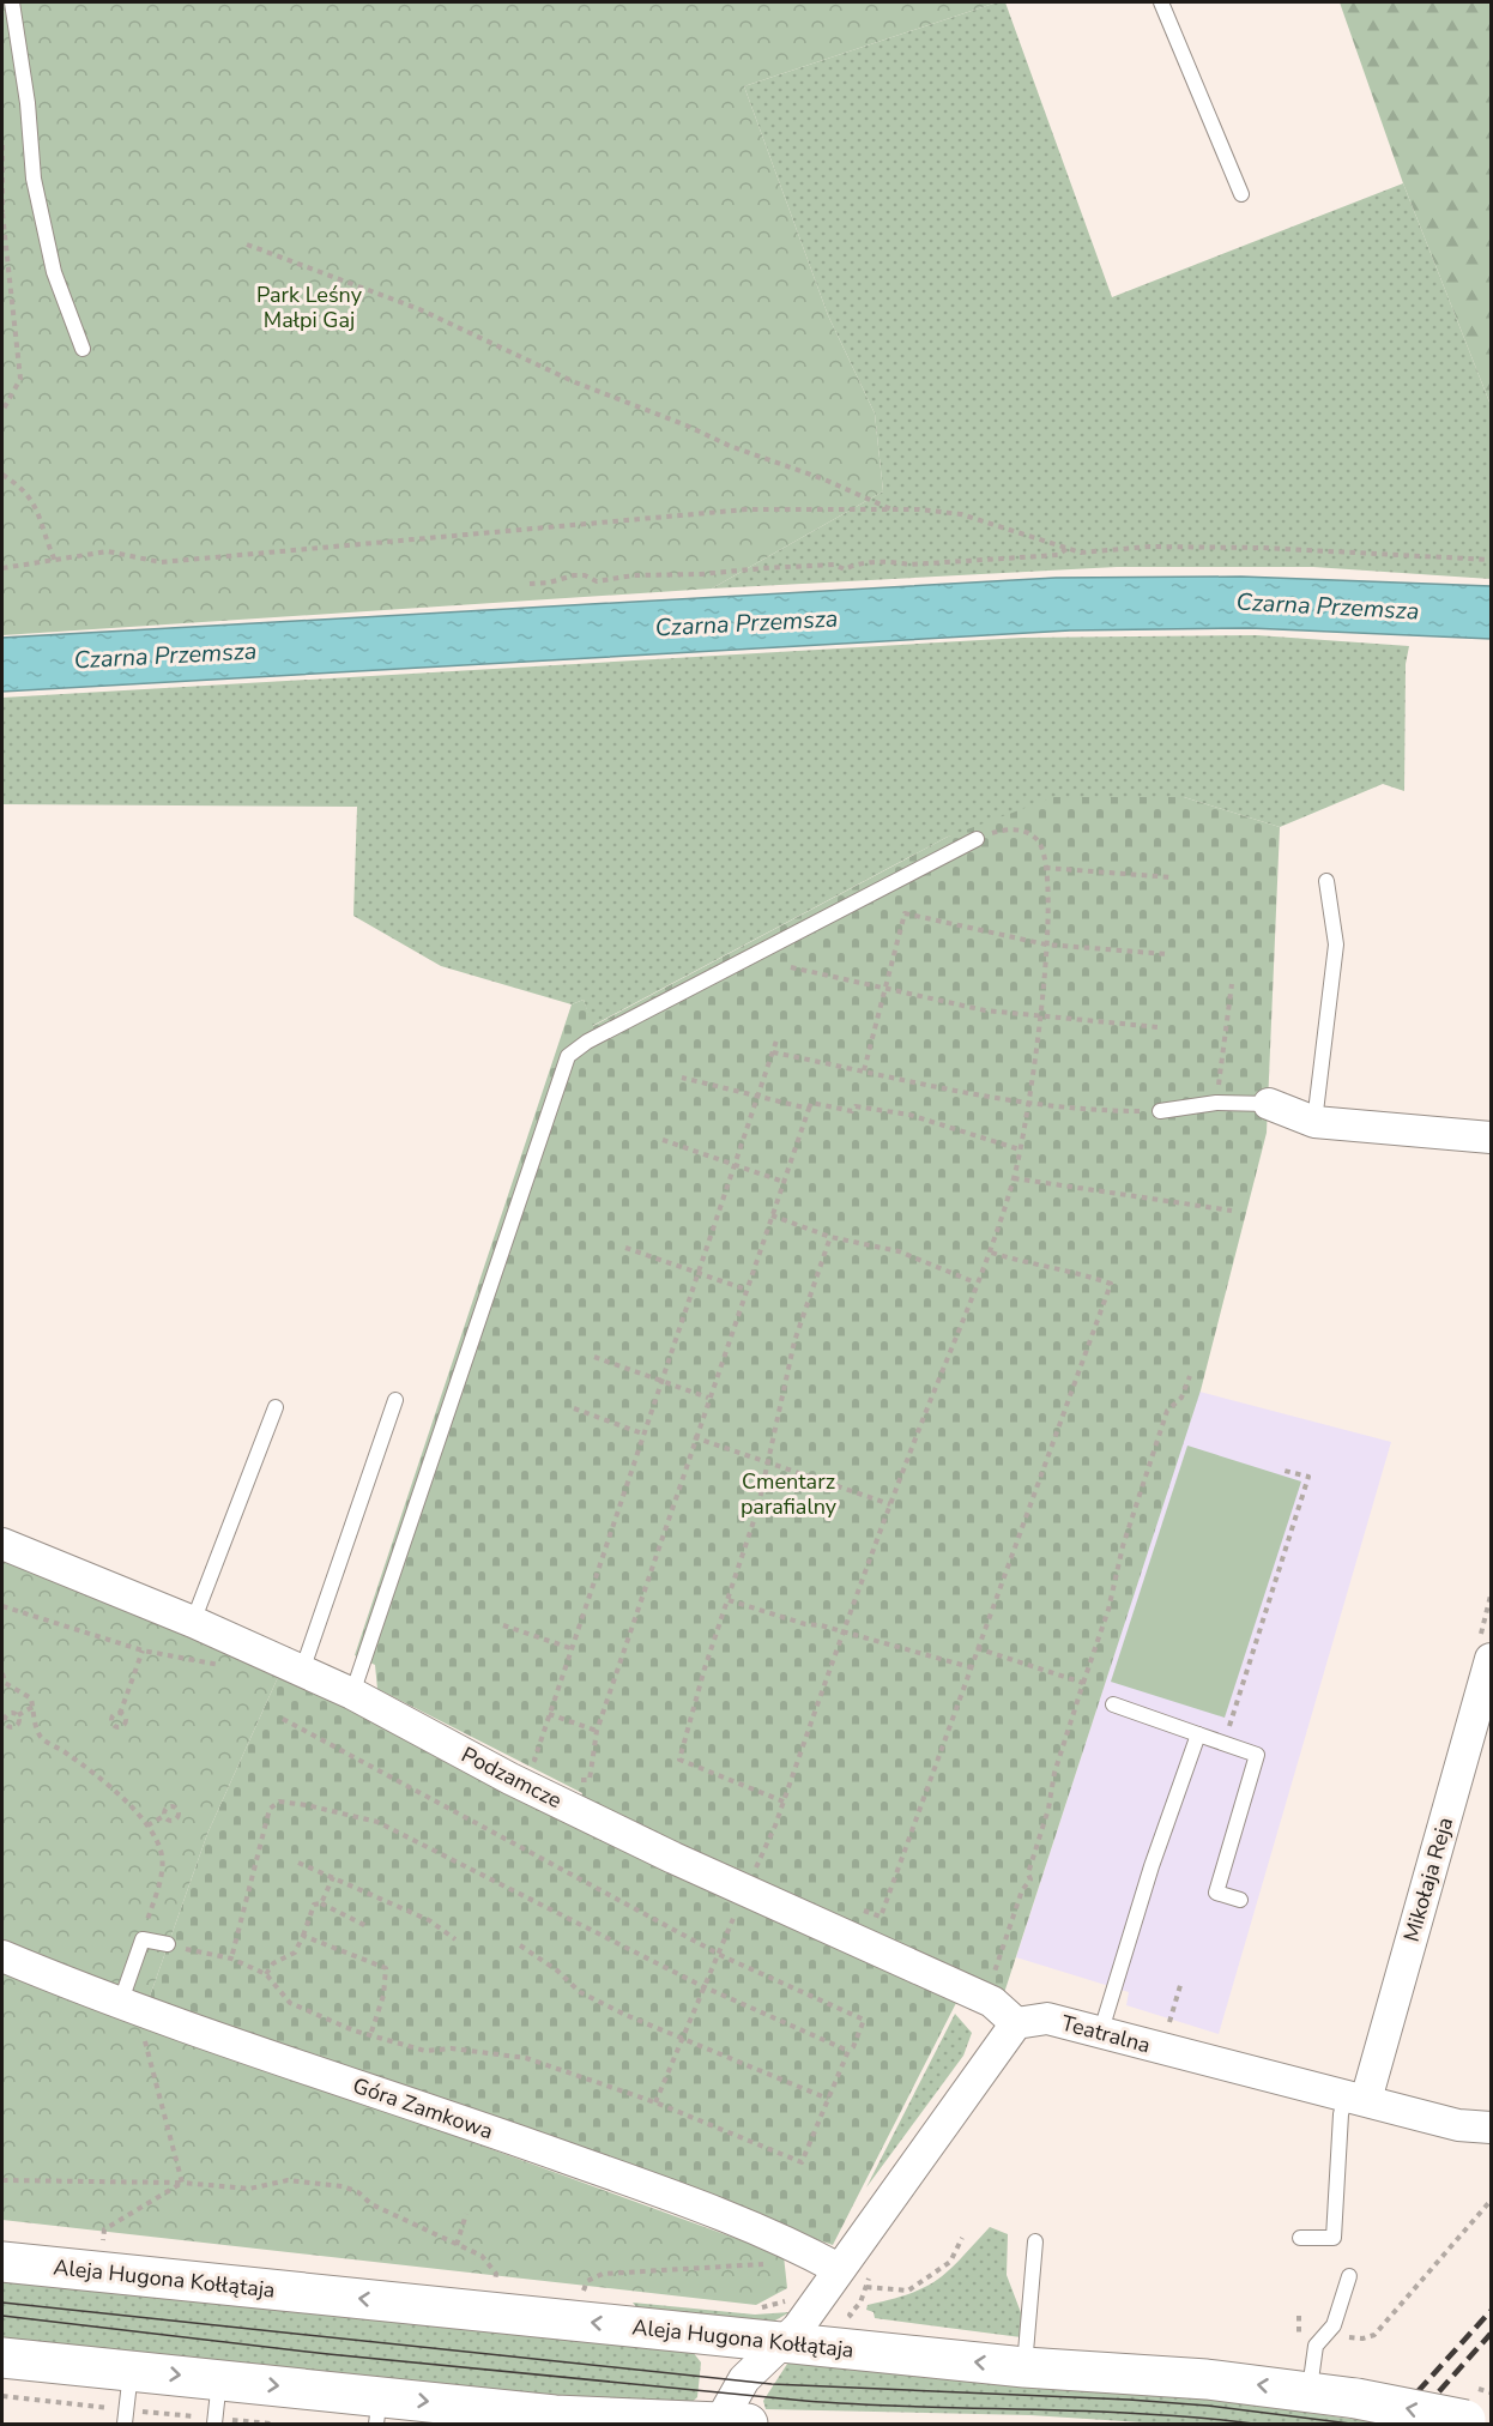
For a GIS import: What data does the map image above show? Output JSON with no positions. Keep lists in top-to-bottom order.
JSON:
{
  "streets": {
    "main road": ["Aleja Hugona Kołłątaja"],
    "street": [
      "Podzamcze",
      "Mikołaja Reja",
      "Teatralna",
      "Góra Zamkowa"
    ]
  },
  "crossings": [
    ["Podzamcze", "Teatralna"],
    ["Mikołaja Reja", "Teatralna"]
  ],
  "water": ["Czarna Przemsza"],
  "parks": ["Park Leśny Małpi Gaj", "Cmentarz parafialny"]
}
